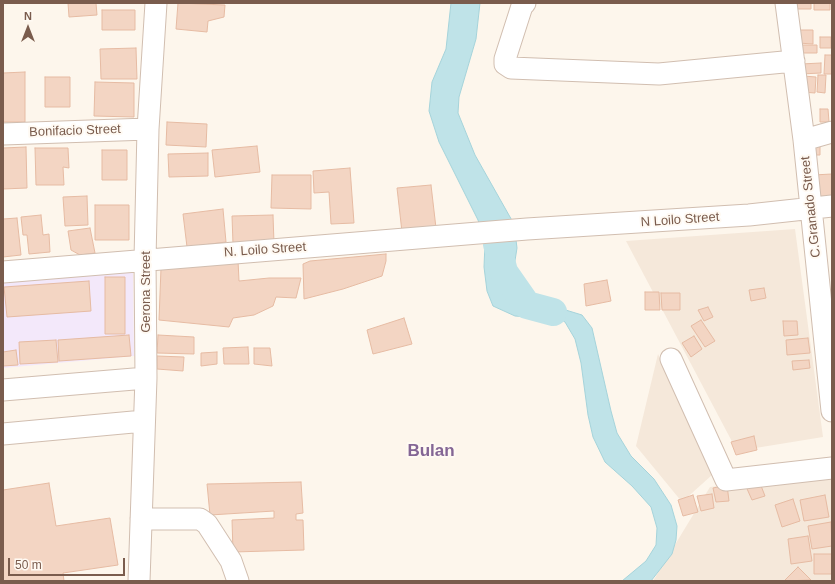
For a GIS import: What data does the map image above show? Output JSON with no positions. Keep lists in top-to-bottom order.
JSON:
{
  "streets": {
    "street": [
      "Bonifacio Street",
      "C.Granado Street",
      "N Loilo Street",
      "N. Loilo Street",
      "Gerona Street"
    ]
  },
  "crossings": [
    ["Bonifacio Street", "Gerona Street"],
    ["C.Granado Street", "N Loilo Street"],
    ["N Loilo Street", "N. Loilo Street"],
    ["N. Loilo Street", "Gerona Street"]
  ],
  "districts": ["Bulan"],
  "scale_bar": "50 m",
  "north": "top"
}
